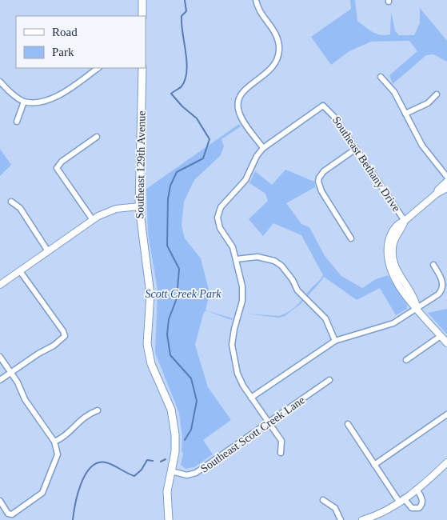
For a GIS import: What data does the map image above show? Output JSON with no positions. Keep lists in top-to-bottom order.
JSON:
{
  "streets": {
    "main road": ["Southeast 129th Avenue"],
    "street": ["Southeast Bethany Drive", "Southeast Scott Creek Lane"]
  },
  "crossings": [
    ["Southeast 129th Avenue", "Southeast Scott Creek Lane"]
  ],
  "parks": ["Scott Creek Park"],
  "legend": ["Road", "Park"]
}
